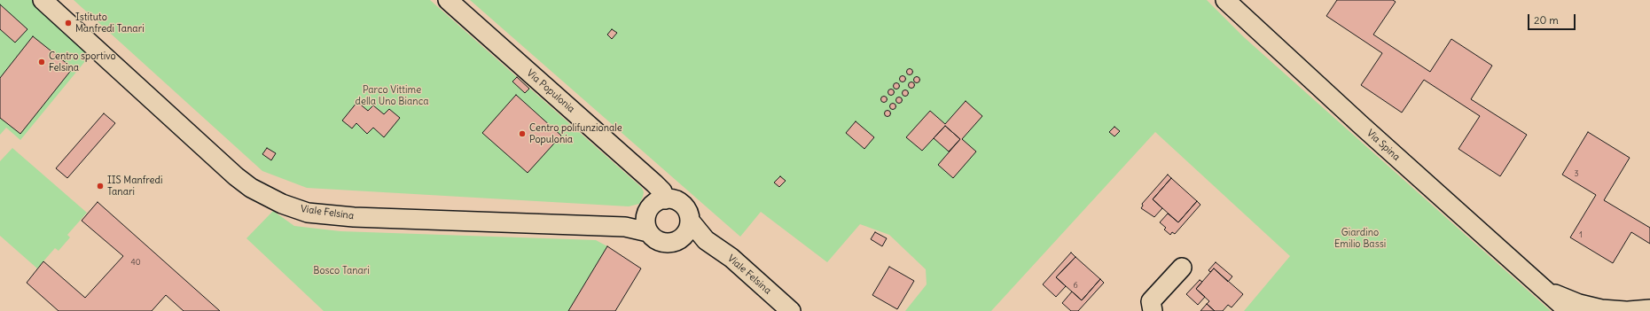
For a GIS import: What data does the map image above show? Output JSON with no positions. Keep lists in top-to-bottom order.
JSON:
{
  "streets": {
    "street": ["Via Populonia", "Via Spina", "Viale Felsina"]
  },
  "crossings": [
    ["Via Populonia", "Viale Felsina"]
  ],
  "parks": ["Parco Vittime della Uno Bianca", "Giardino Emilio Bassi", "Bosco Tanari"],
  "places": [
    "Istituto Manfredi Tanari",
    "Centro sportivo Felsina",
    "Centro polifunzionale Populonia",
    "IIS Manfredi Tanari"
  ],
  "house_numbers": [
    "3",
    "1",
    "40",
    "6"
  ],
  "scale_bar": "20 m"
}
